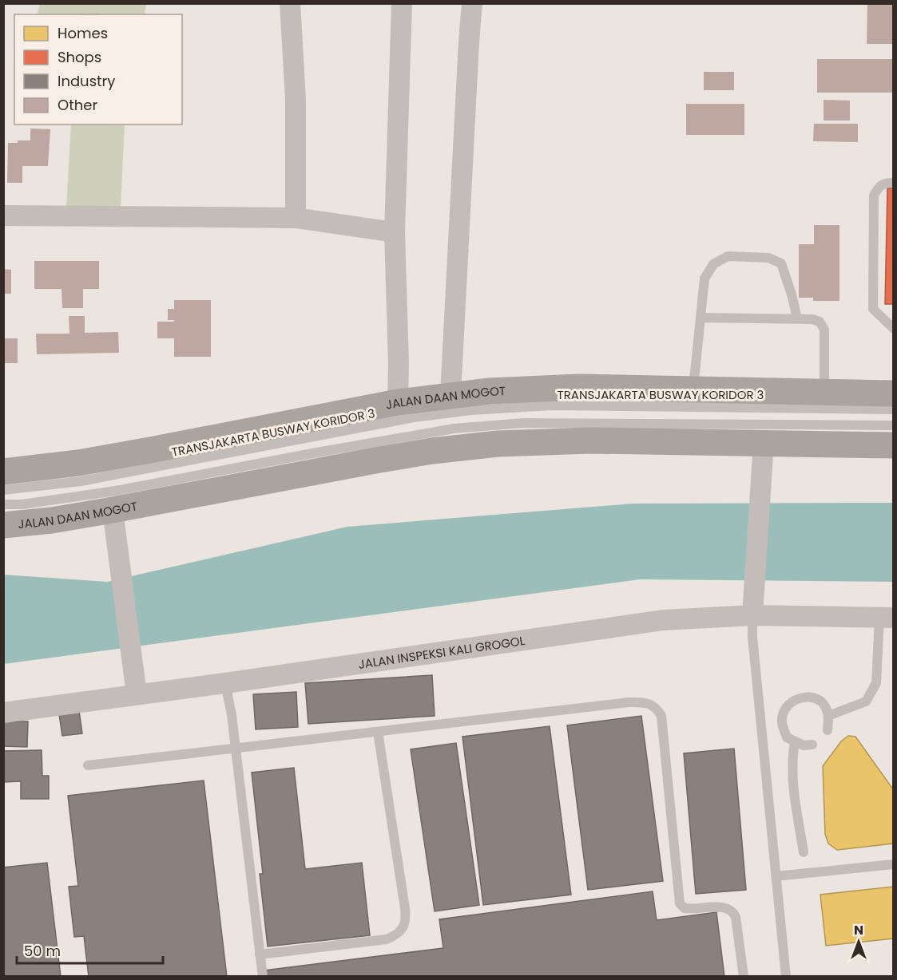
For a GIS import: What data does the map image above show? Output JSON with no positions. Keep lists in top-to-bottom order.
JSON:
{
  "streets": {
    "highway": ["JALAN DAAN MOGOT"],
    "street": ["JALAN INSPEKSI KALI GROGOL"],
    "lane": ["TRANSJAKARTA BUSWAY KORIDOR 3"]
  },
  "legend": [
    "Homes",
    "Shops",
    "Industry",
    "Other"
  ],
  "scale_bar": "50 m",
  "north": "top"
}
